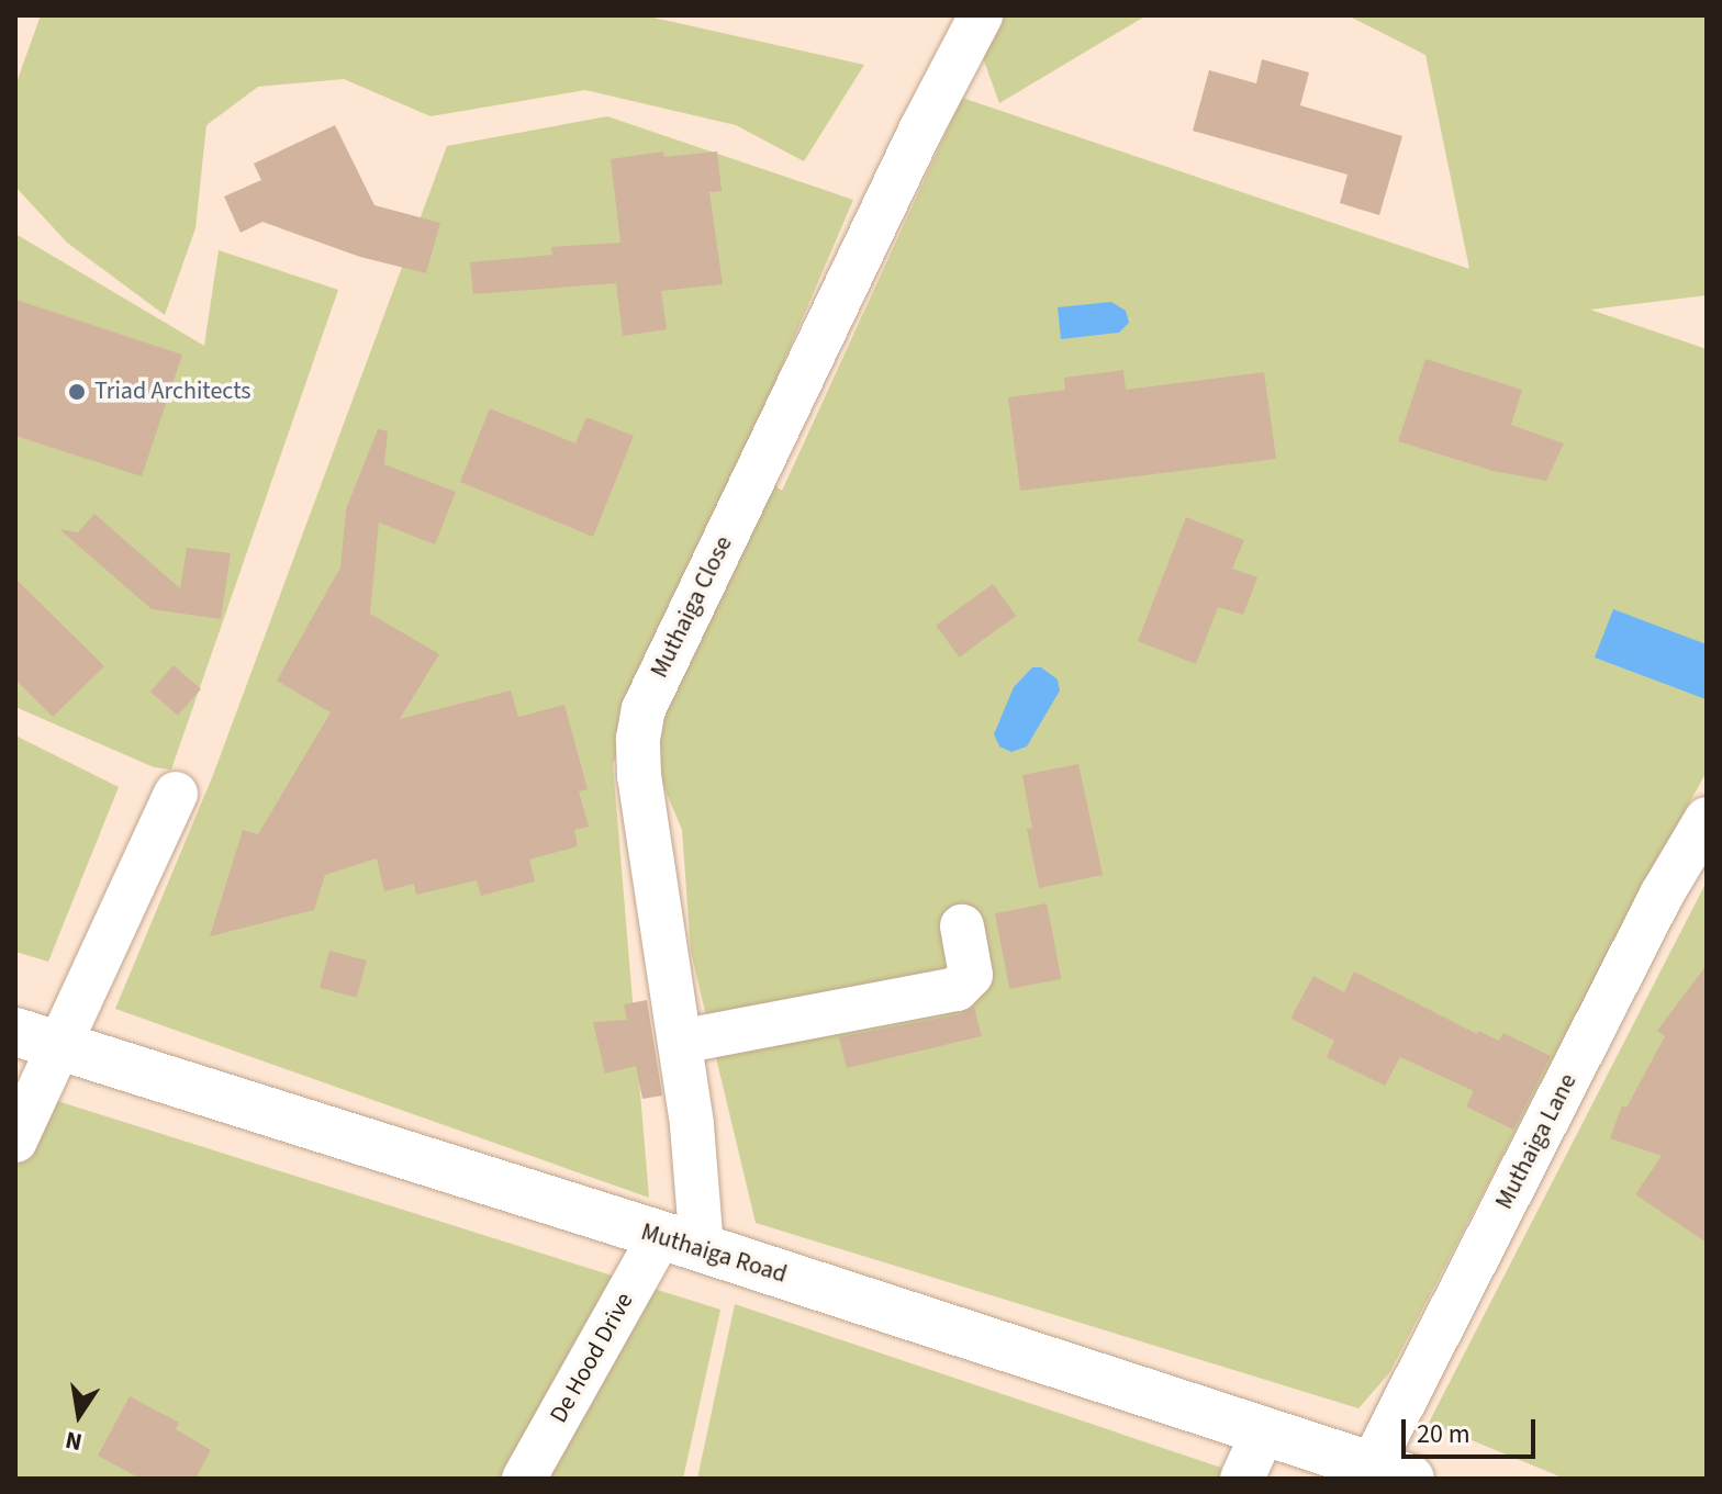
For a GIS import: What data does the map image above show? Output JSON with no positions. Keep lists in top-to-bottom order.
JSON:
{
  "streets": {
    "main road": ["Muthaiga Road"],
    "street": ["Muthaiga Close", "Muthaiga Lane", "De Hood Drive"]
  },
  "crossings": [
    ["Muthaiga Close", "Muthaiga Road"],
    ["Muthaiga Close", "De Hood Drive"],
    ["Muthaiga Lane", "Muthaiga Road"],
    ["Muthaiga Road", "De Hood Drive"]
  ],
  "places": ["Triad Architects"],
  "scale_bar": "20 m",
  "north": "bottom"
}
